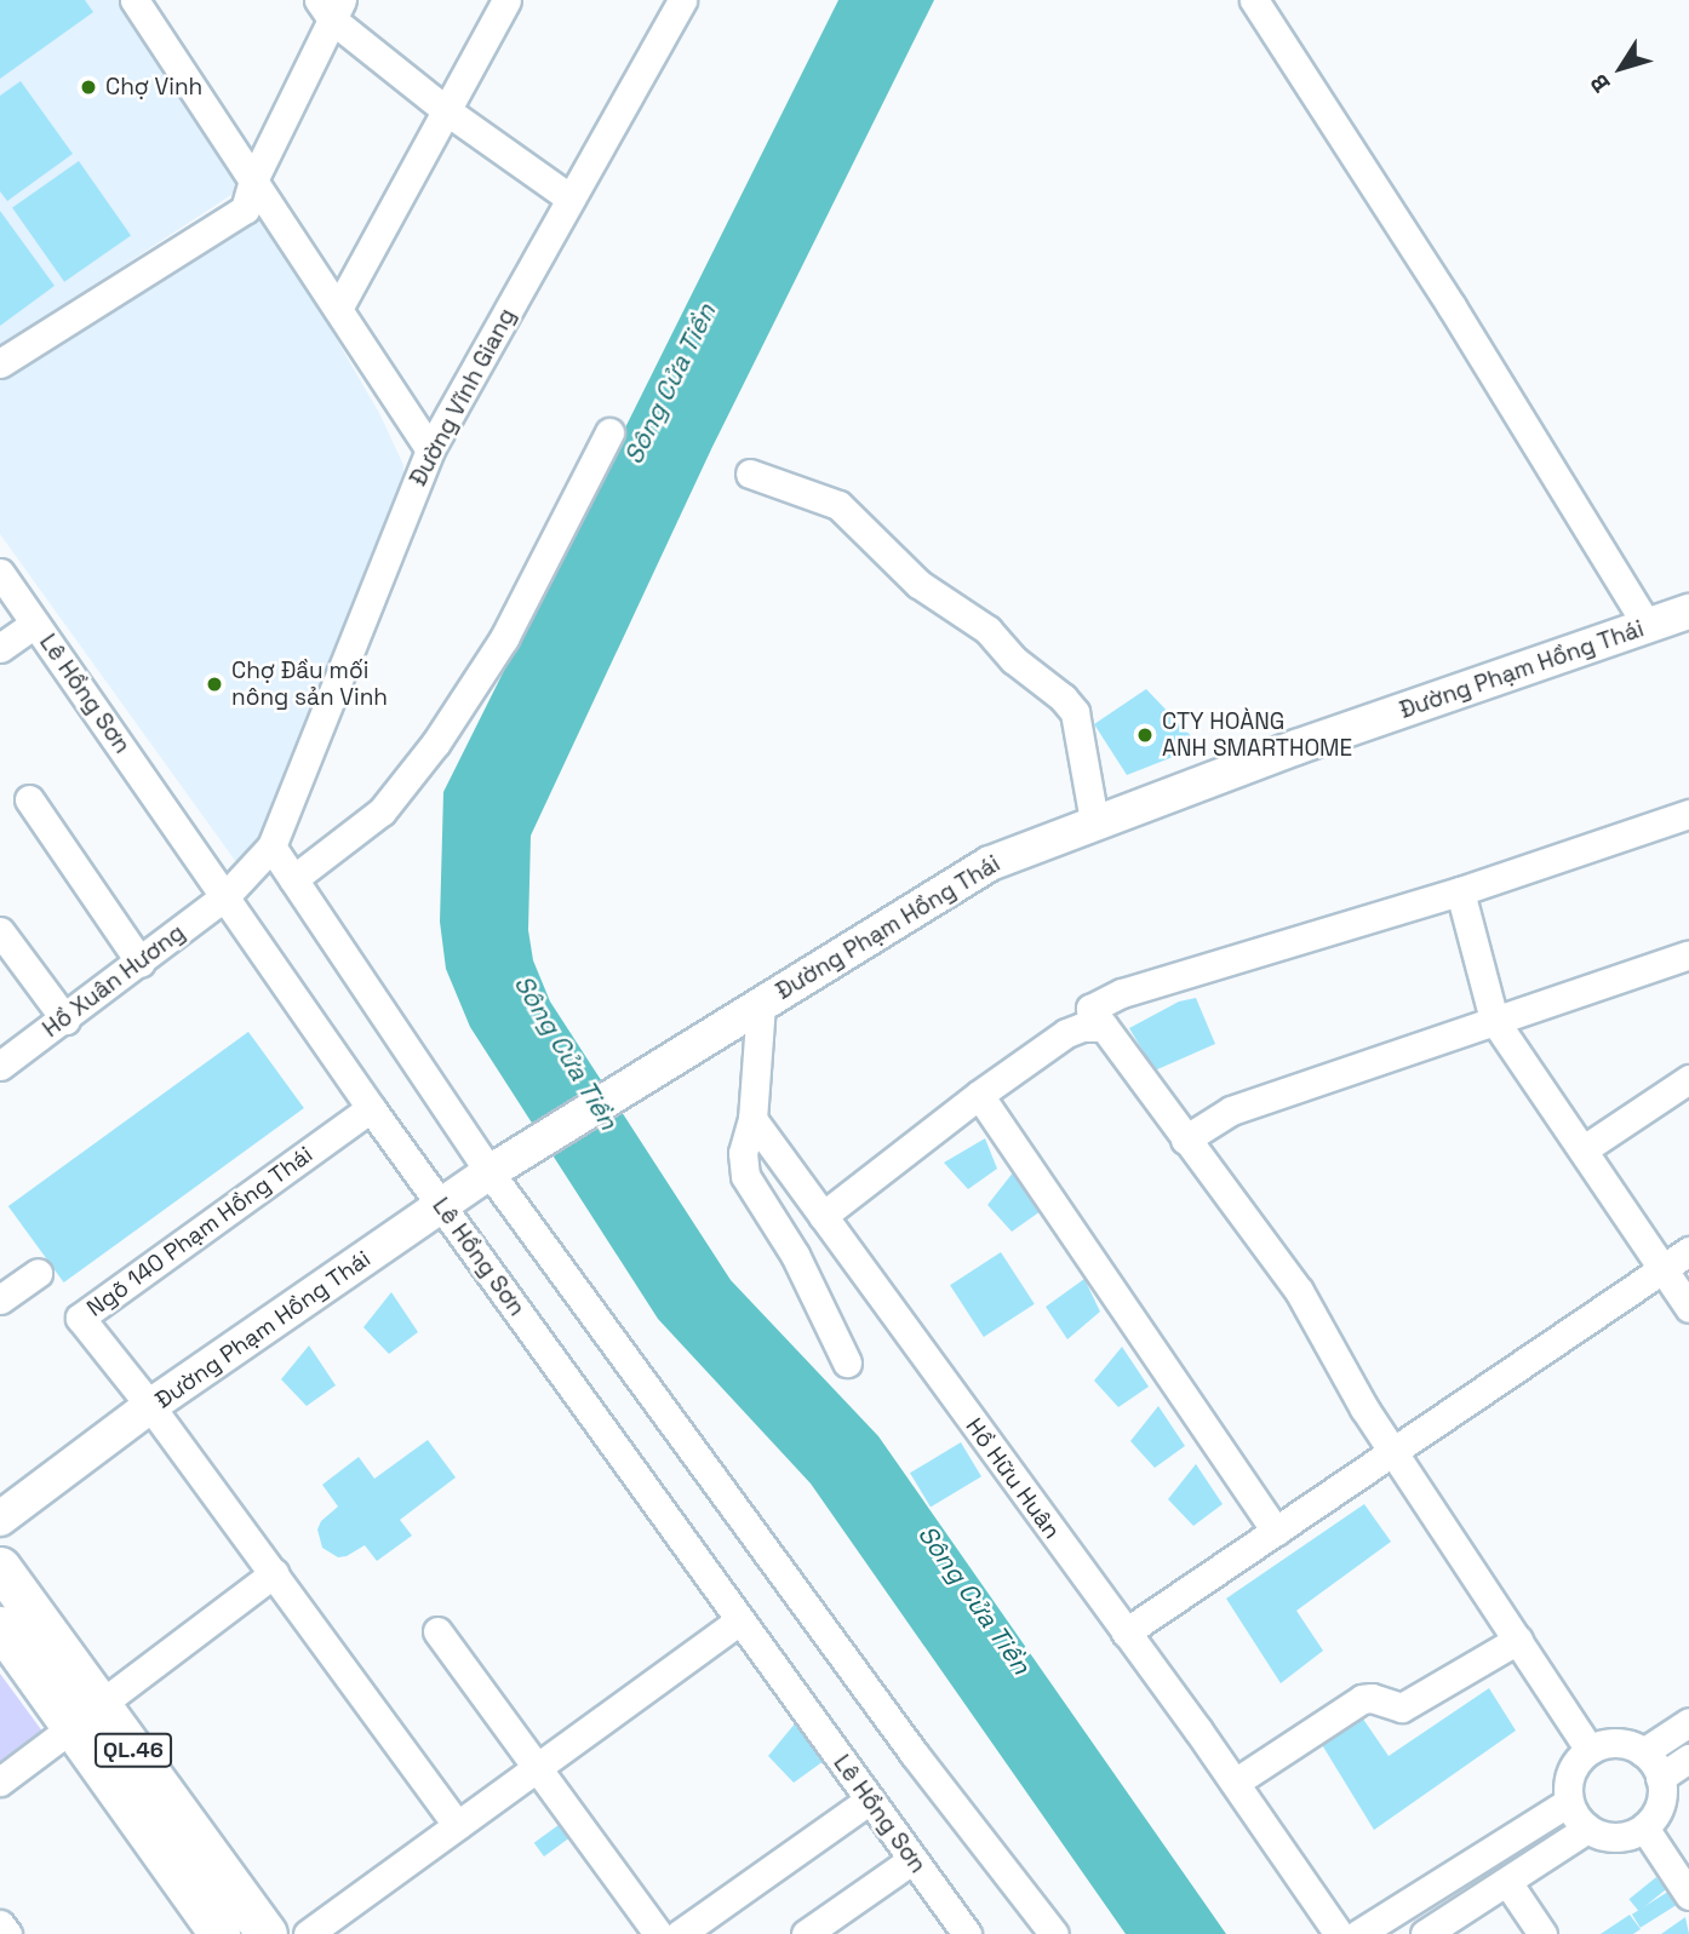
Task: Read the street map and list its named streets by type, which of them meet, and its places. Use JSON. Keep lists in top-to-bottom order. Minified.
{"streets":{"highway":["QL.46"],"main road":["Đường Phạm Hồng Thái"],"street":["Đường Vĩnh Giang","Lê Hồng Sơn","Hồ Xuân Hương","Ngõ 140 Phạm Hồng Thái","Hồ Hữu Huân"]},"crossings":[["Đường Vĩnh Giang","Lê Hồng Sơn"],["Đường Vĩnh Giang","Hồ Xuân Hương"],["Đường Phạm Hồng Thái","Lê Hồng Sơn"],["Đường Phạm Hồng Thái","Ngõ 140 Phạm Hồng Thái"],["Lê Hồng Sơn","Hồ Xuân Hương"],["Lê Hồng Sơn","Ngõ 140 Phạm Hồng Thái"]],"water":["Sông Cửa Tiền"],"places":["Chợ Vinh","Chợ Đầu mối nông sản Vinh","CTY HOÀNG ANH SMARTHOME"],"north":"bottom left"}
